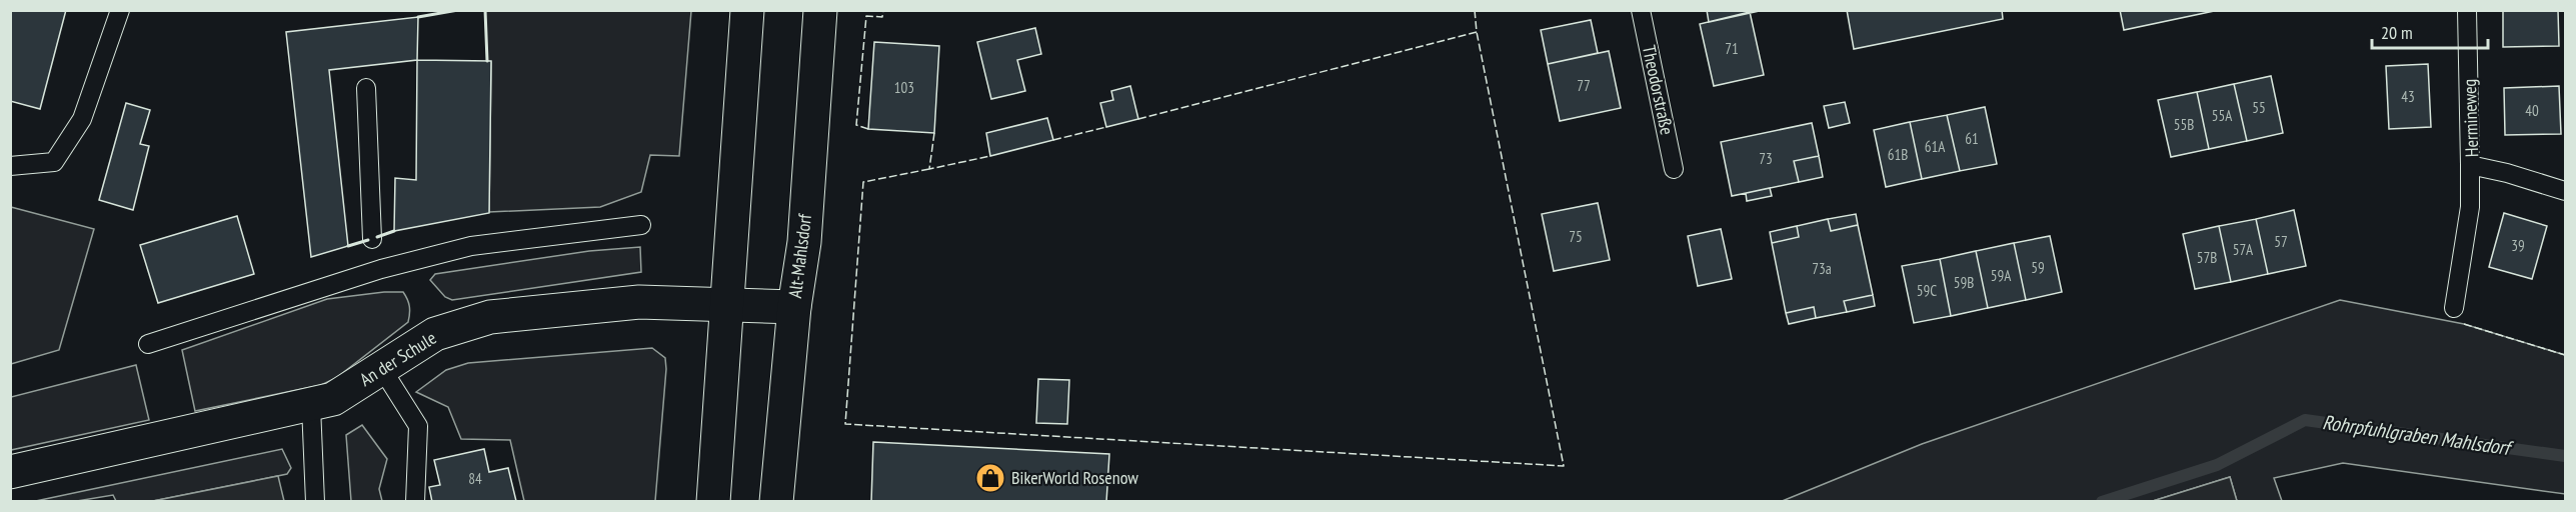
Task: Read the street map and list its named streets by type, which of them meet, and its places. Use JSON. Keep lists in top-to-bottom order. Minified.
{"streets":{"main road":["Alt-Mahlsdorf","An der Schule"],"lane":["Theodorstraße","Hermineweg"]},"crossings":[["Alt-Mahlsdorf","An der Schule"]],"water":["Rohrpfuhlgraben Mahlsdorf"],"places":{"shop":["BikerWorld Rosenow"]},"house_numbers":["71","77","103","43","55","40","55A","55B","61","61A","61B","73","75","57","39","57A","57B","59","73a","59A","59B","59C","84"],"scale_bar":"20 m"}
